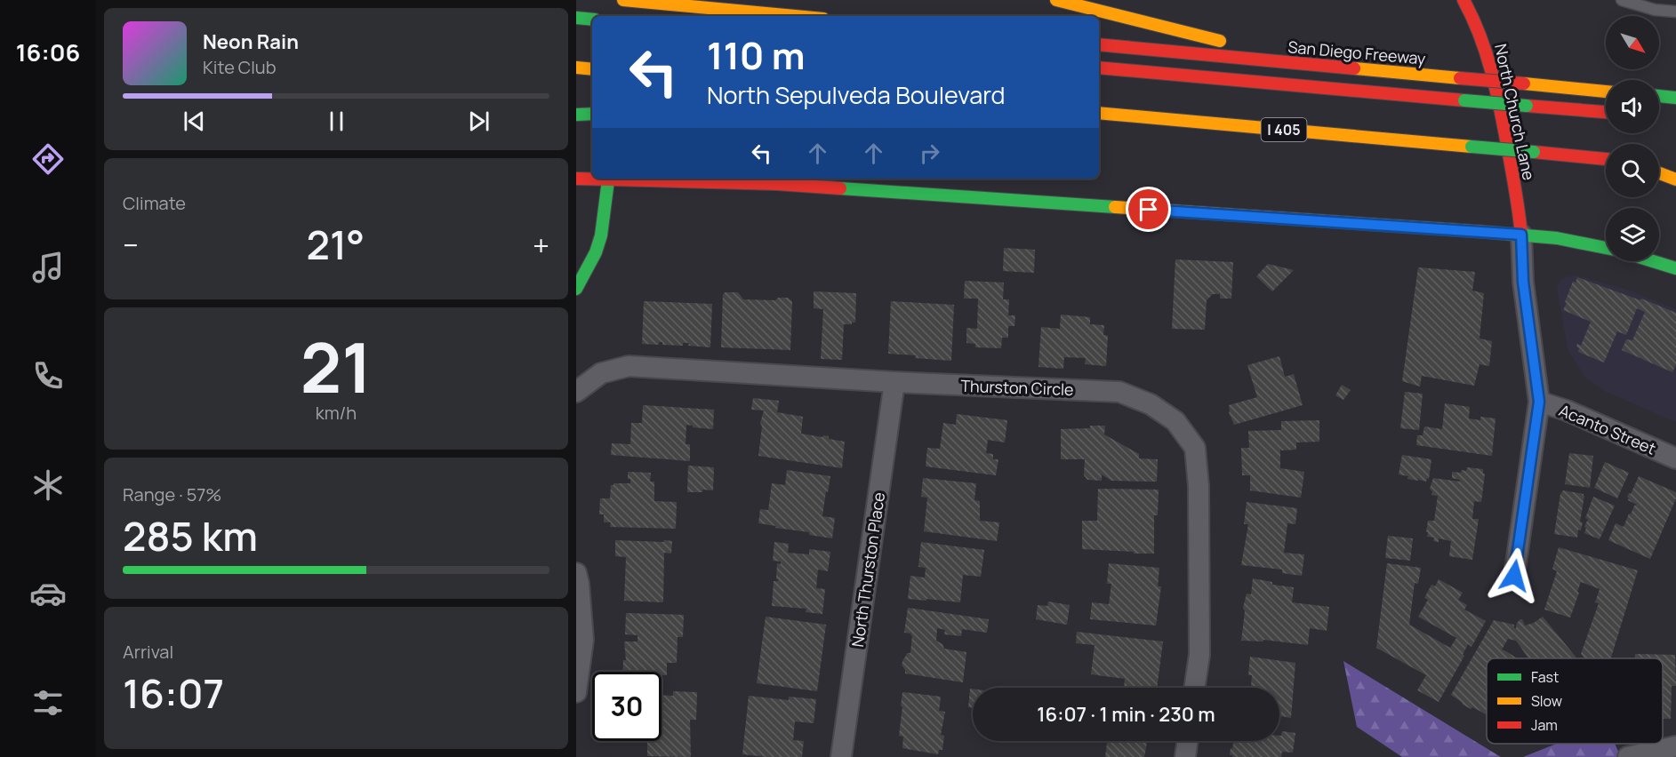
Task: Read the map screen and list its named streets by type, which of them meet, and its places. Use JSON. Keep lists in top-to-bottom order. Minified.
{"streets":{"main road":["San Diego Freeway","North Church Lane","I 405"],"street":["Thurston Circle","Acanto Street","North Thurston Place"]},"crossings":[["Thurston Circle","North Thurston Place"]],"legend":["Fast","Slow","Jam"],"north":"bottom right","page":{"tabs":"16:06","turn":["110 m","North Sepulveda Boulevard"],"song":["Neon Rain","Kite Club"],"tile":["Climate",["21","km/h"],["Range · 57%","285 km"],["Arrival","16:07"]],"heat":["−","21°","+"],"limit":"30","trip":"16:07 · 1 min · 230 m"}}
